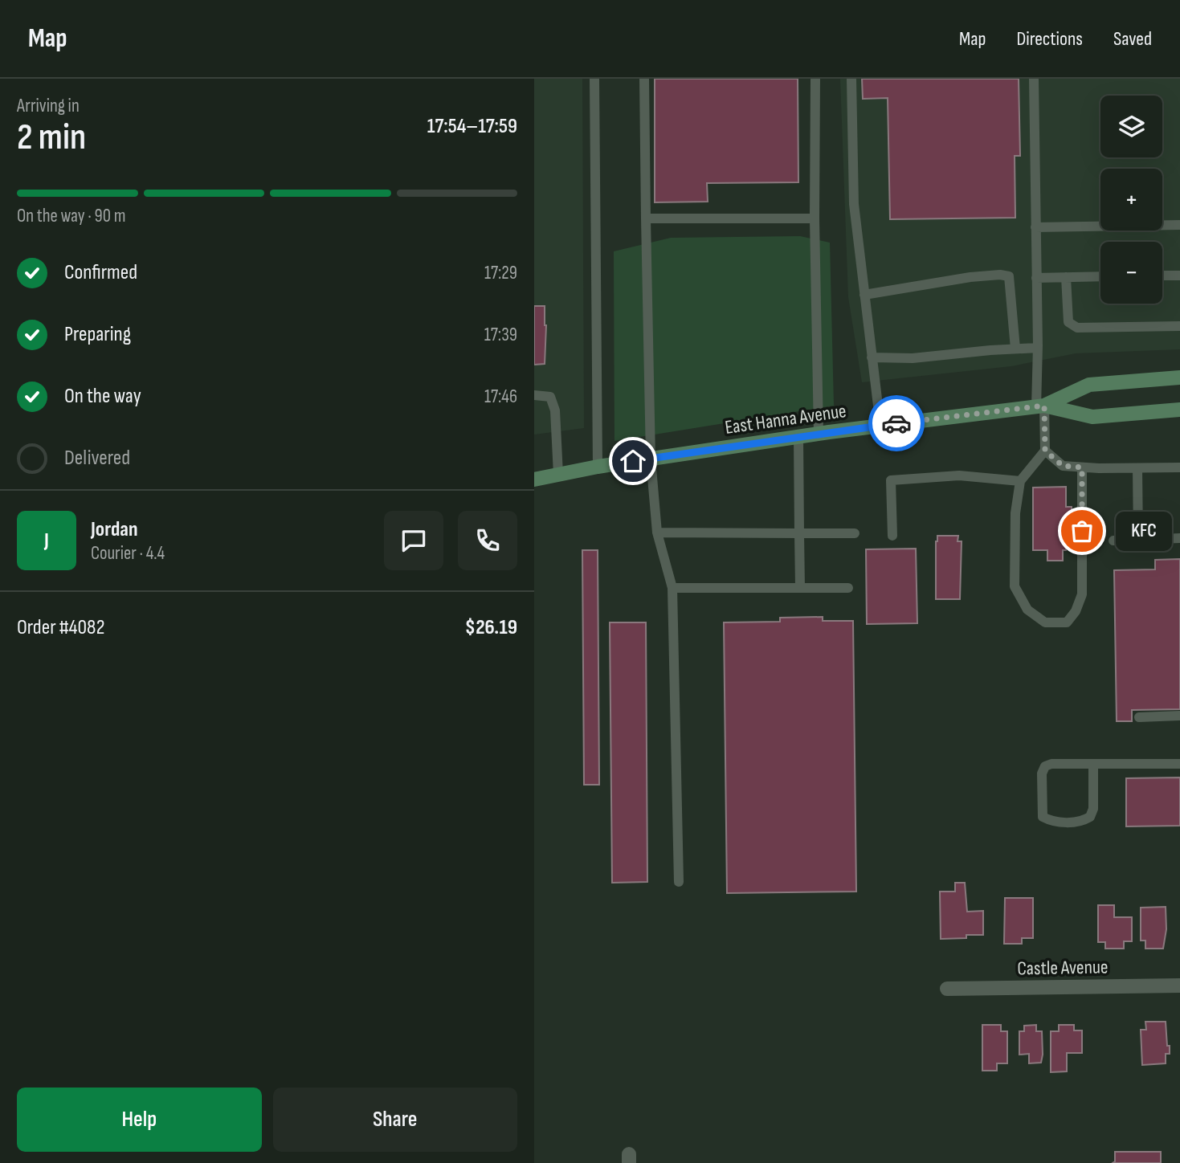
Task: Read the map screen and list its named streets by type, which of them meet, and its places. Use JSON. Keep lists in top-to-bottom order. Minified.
{"streets":{"main road":["East Hanna Avenue"],"street":["Castle Avenue"]},"places":["KFC"],"page":{"header":"Map","nav":["Map","Directions","Saved"],"heading":["2 min","Arriving in","17:54–17:59"],"panel":["Jordan","Courier · 4.4","Order #4082","$26.19"],"map_buttons":["+","−"],"bar":"On the way · 90 m","list":[["Confirmed","17:29"],["Preparing","17:39"],["On the way","17:46"],"Delivered"],"round":"J","bubble":"KFC","buttons":["Help","Share"]}}
